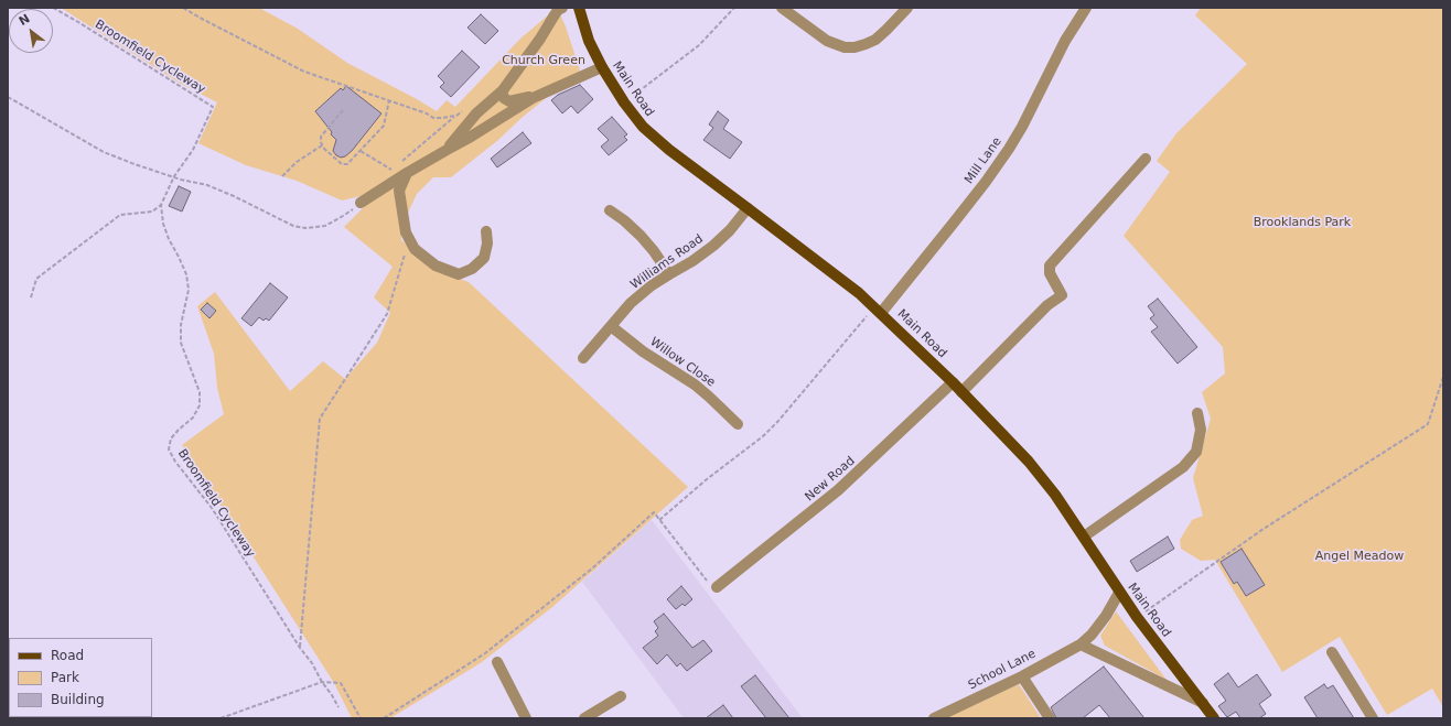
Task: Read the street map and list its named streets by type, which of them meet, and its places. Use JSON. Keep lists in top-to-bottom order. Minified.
{"streets":{"main road":["Main Road"],"street":["Mill Lane","Williams Road","Willow Close","New Road","School Lane"],"path":["Broomfield Cycleway"]},"crossings":[["Main Road","Mill Lane"],["Main Road","Williams Road"],["Main Road","New Road"],["Main Road","School Lane"],["Williams Road","Willow Close"]],"parks":["Church Green","Brooklands Park","Angel Meadow"],"legend":["Road","Park","Building"],"north":"top left"}
